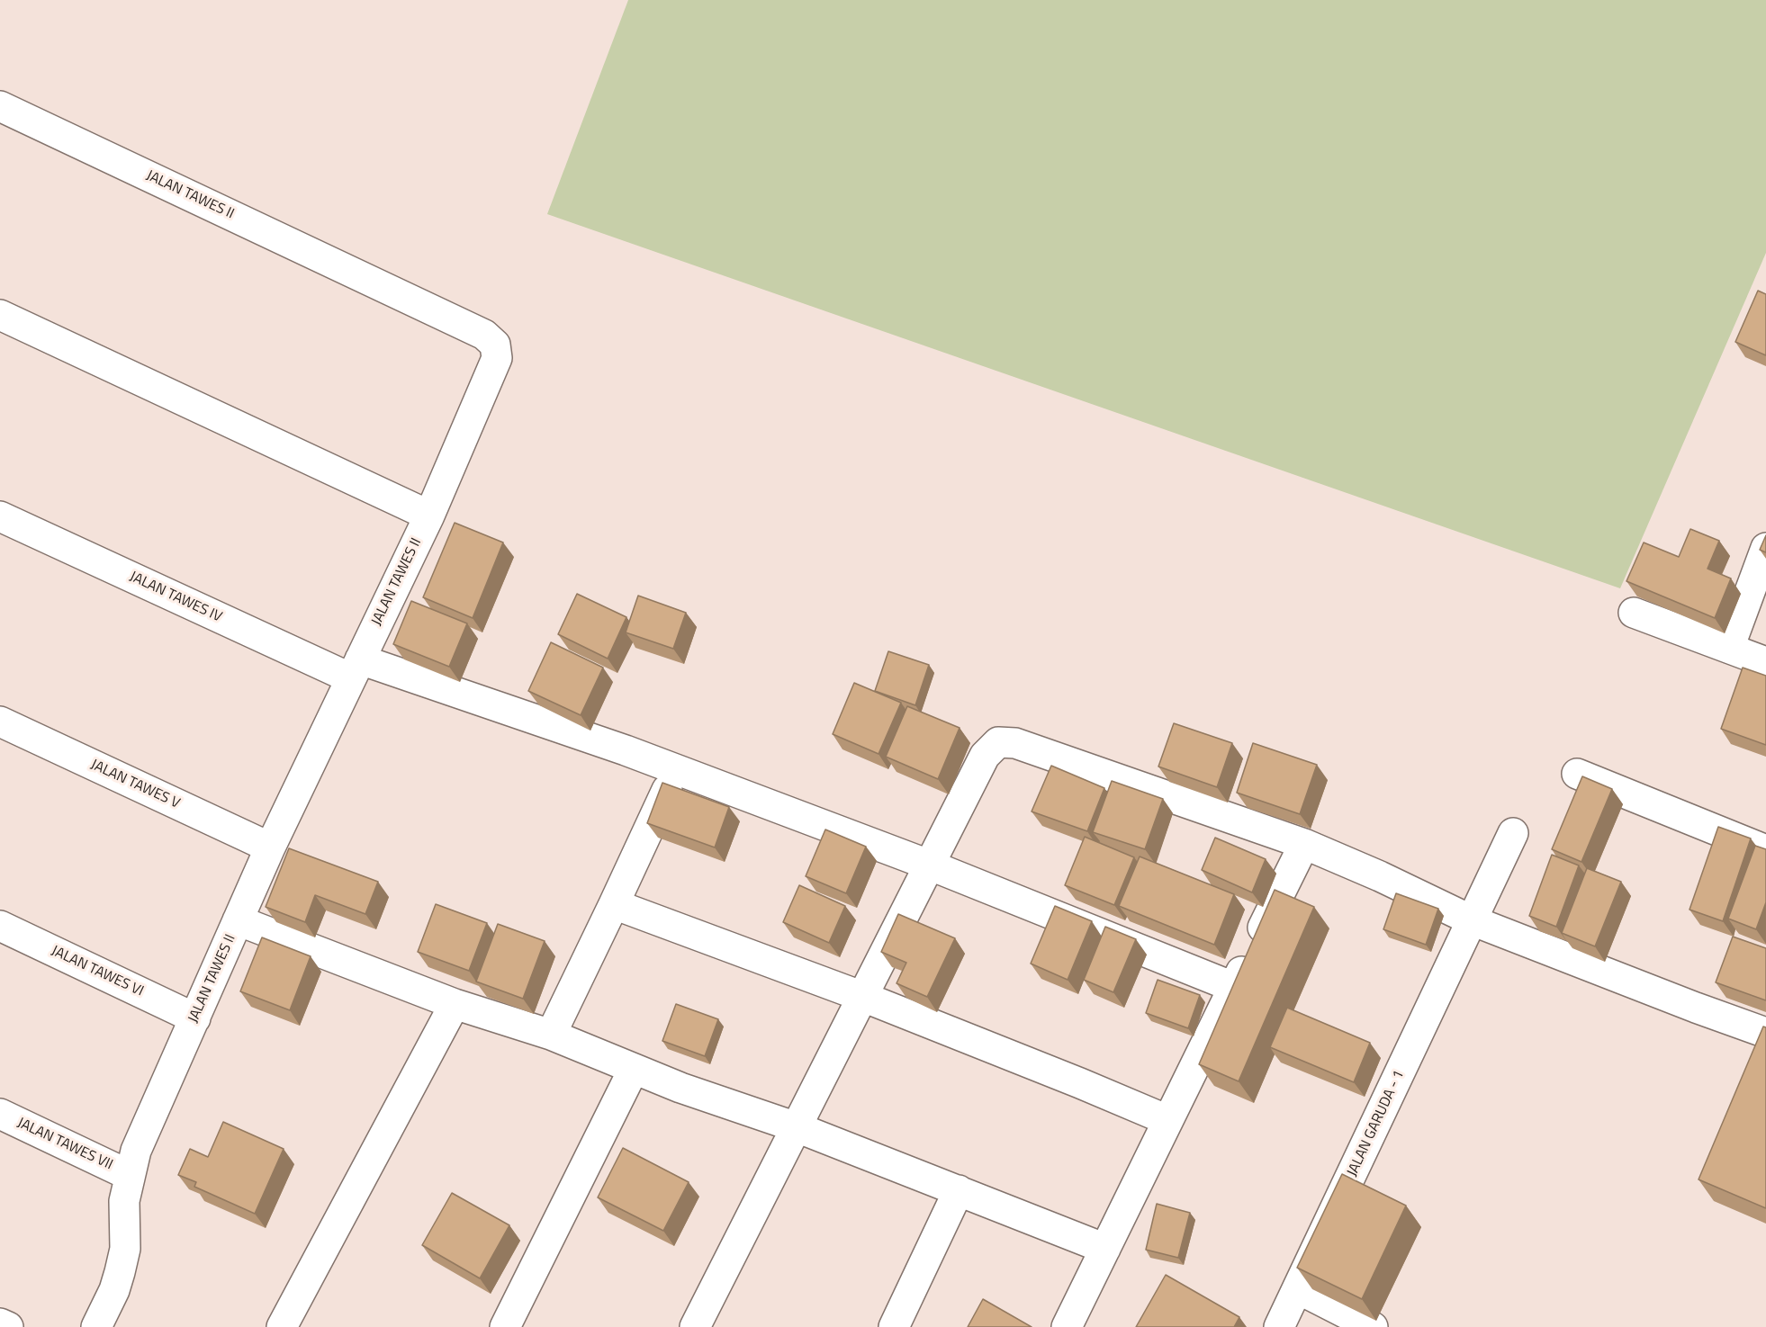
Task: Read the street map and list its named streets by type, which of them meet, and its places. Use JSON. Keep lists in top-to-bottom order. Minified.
{"streets":{"street":["JALAN TAWES II","JALAN TAWES IV","JALAN TAWES V","JALAN TAWES VI","JALAN GARUDA - 1","JALAN TAWES VII"]},"crossings":[["JALAN TAWES II","JALAN TAWES IV"],["JALAN TAWES II","JALAN TAWES V"],["JALAN TAWES II","JALAN TAWES VI"],["JALAN TAWES II","JALAN TAWES VII"]]}
